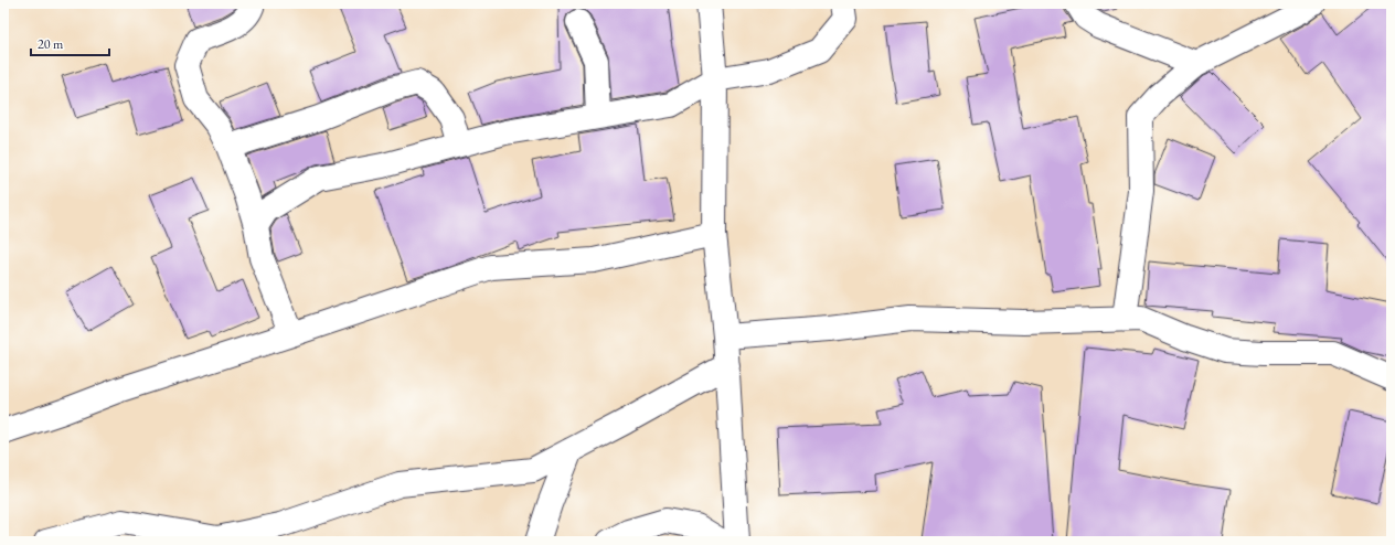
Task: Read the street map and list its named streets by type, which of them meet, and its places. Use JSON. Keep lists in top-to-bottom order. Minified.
{"scale_bar":"20 m"}
